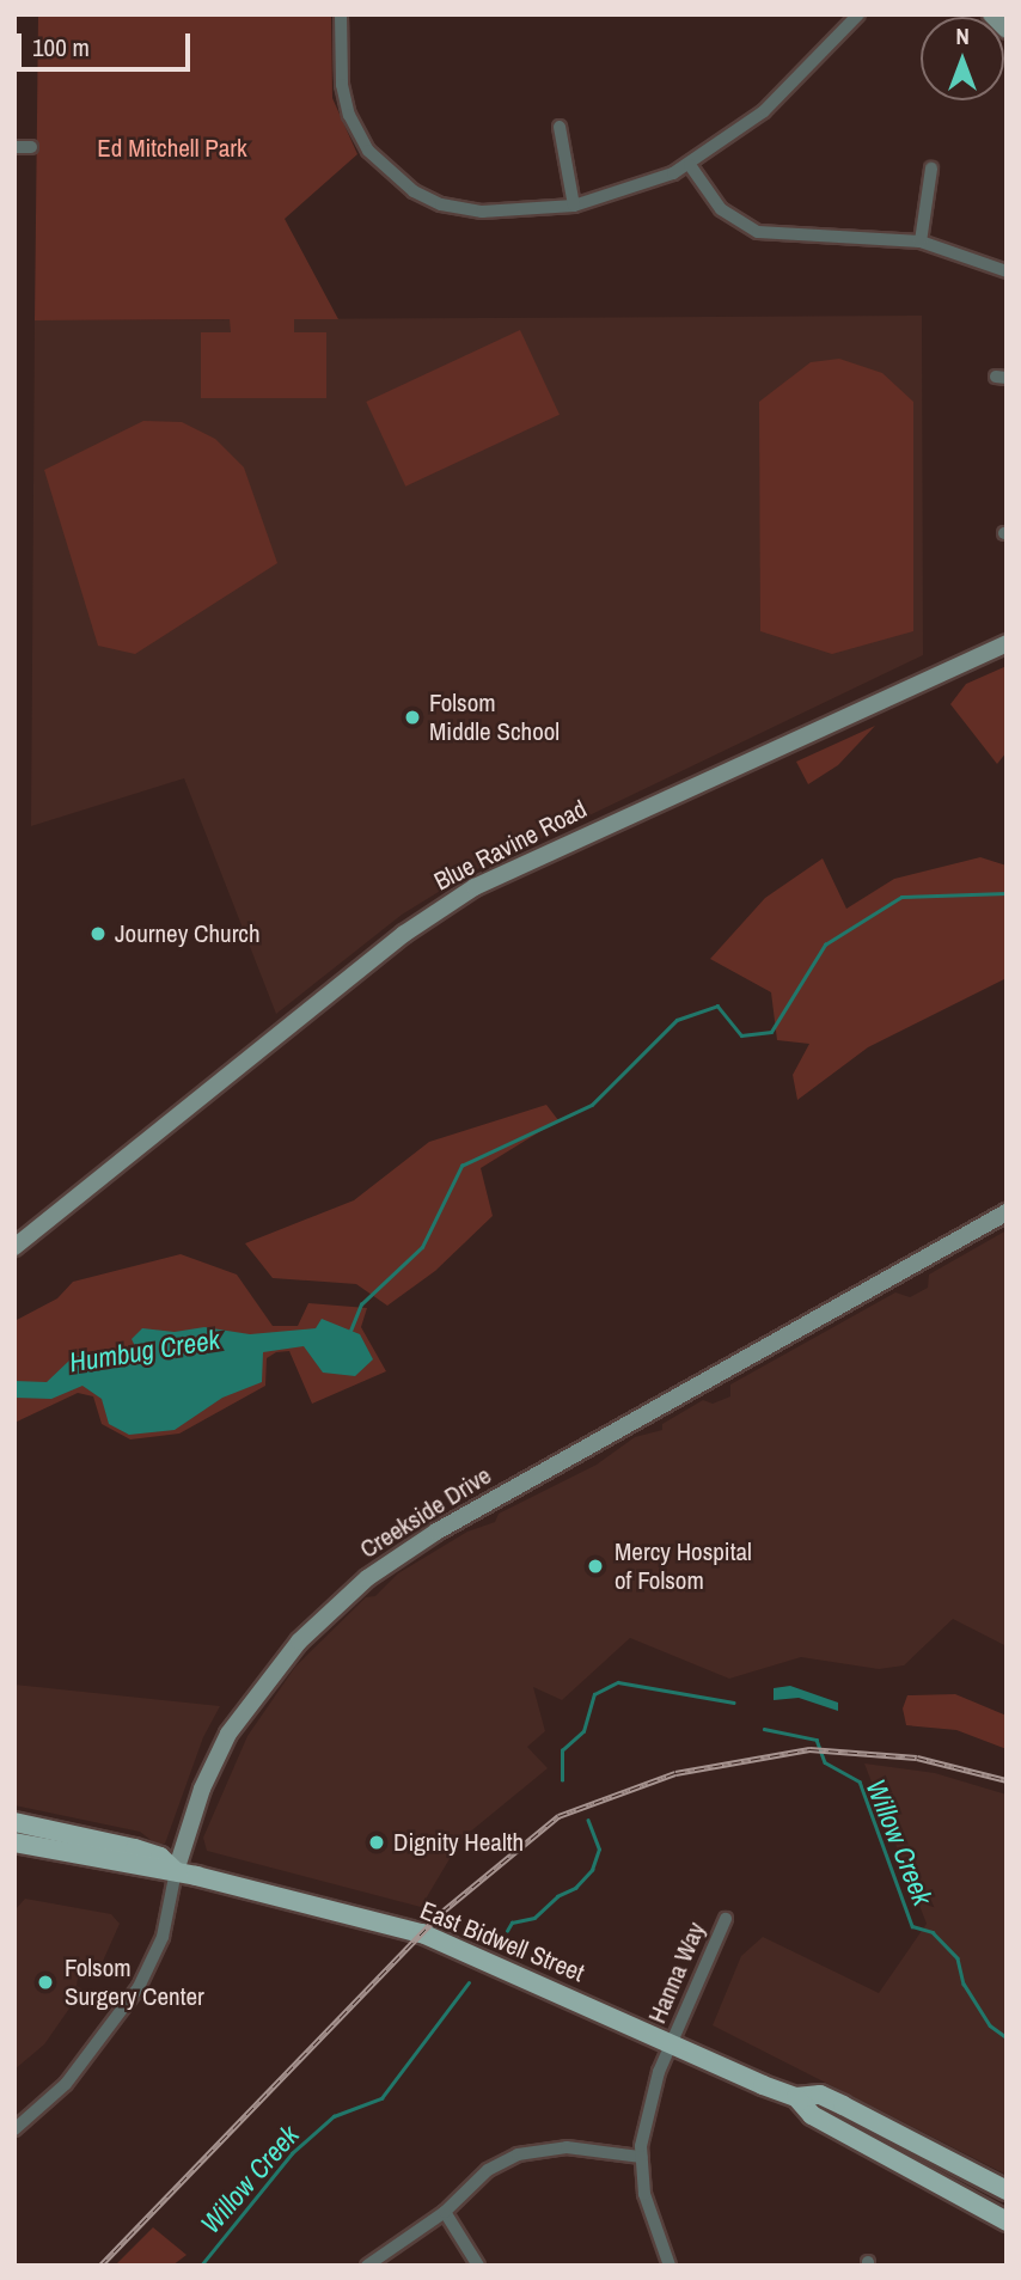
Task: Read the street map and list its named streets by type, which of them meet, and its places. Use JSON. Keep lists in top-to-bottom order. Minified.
{"streets":{"main road":["Blue Ravine Road","Creekside Drive","East Bidwell Street"],"street":["Hanna Way"]},"crossings":[["Creekside Drive","East Bidwell Street"],["East Bidwell Street","Hanna Way"]],"water":["Humbug Creek","Willow Creek"],"parks":["Ed Mitchell Park"],"places":["Folsom Middle School","Journey Church","Mercy Hospital of Folsom","Dignity Health","Folsom Surgery Center"],"scale_bar":"100 m","north":"top"}
